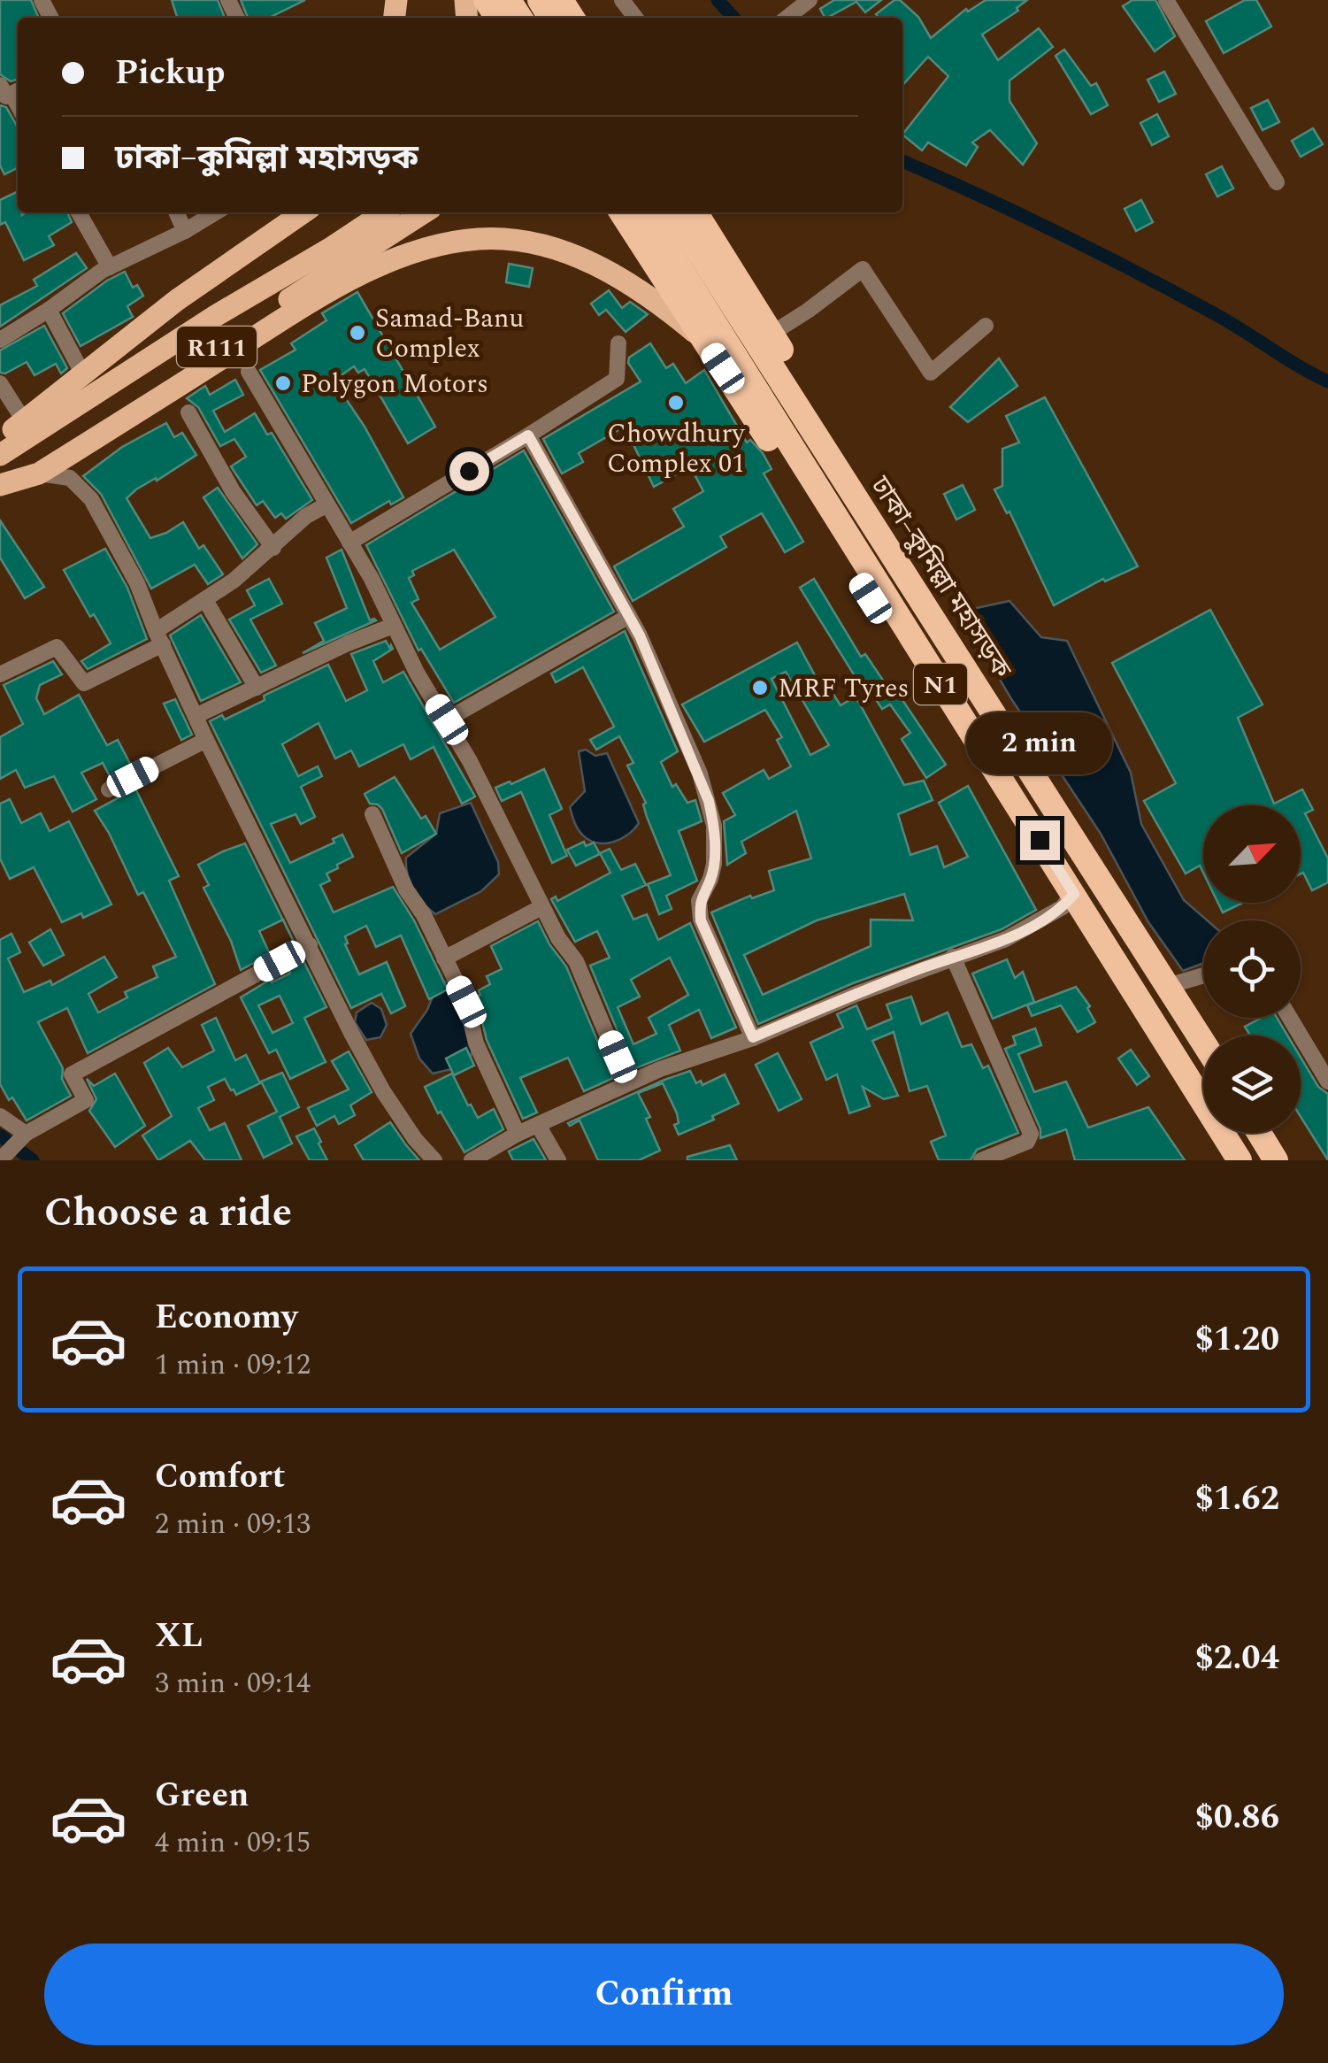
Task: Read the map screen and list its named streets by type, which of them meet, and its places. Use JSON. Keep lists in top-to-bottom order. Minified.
{"streets":{"highway":["ঢাকা–কুমিল্লা মহাসড়ক","N1"],"main road":["R111"]},"places":["Samad-Banu Complex","Polygon Motors","Chowdhury Complex 01","MRF Tyres"],"north":"top right","page":{"banner":["Pickup","ঢাকা–কুমিল্লা মহাসড়ক"],"bubble":"2 min","heading":"Choose a ride","list":[{"name":"Economy","note":"1 min · 09:12","value":"$1.20"},{"name":"Comfort","note":"2 min · 09:13","value":"$1.62"},{"name":"XL","note":"3 min · 09:14","value":"$2.04"},{"name":"Green","note":"4 min · 09:15","value":"$0.86"}],"buttons":"Confirm"}}
